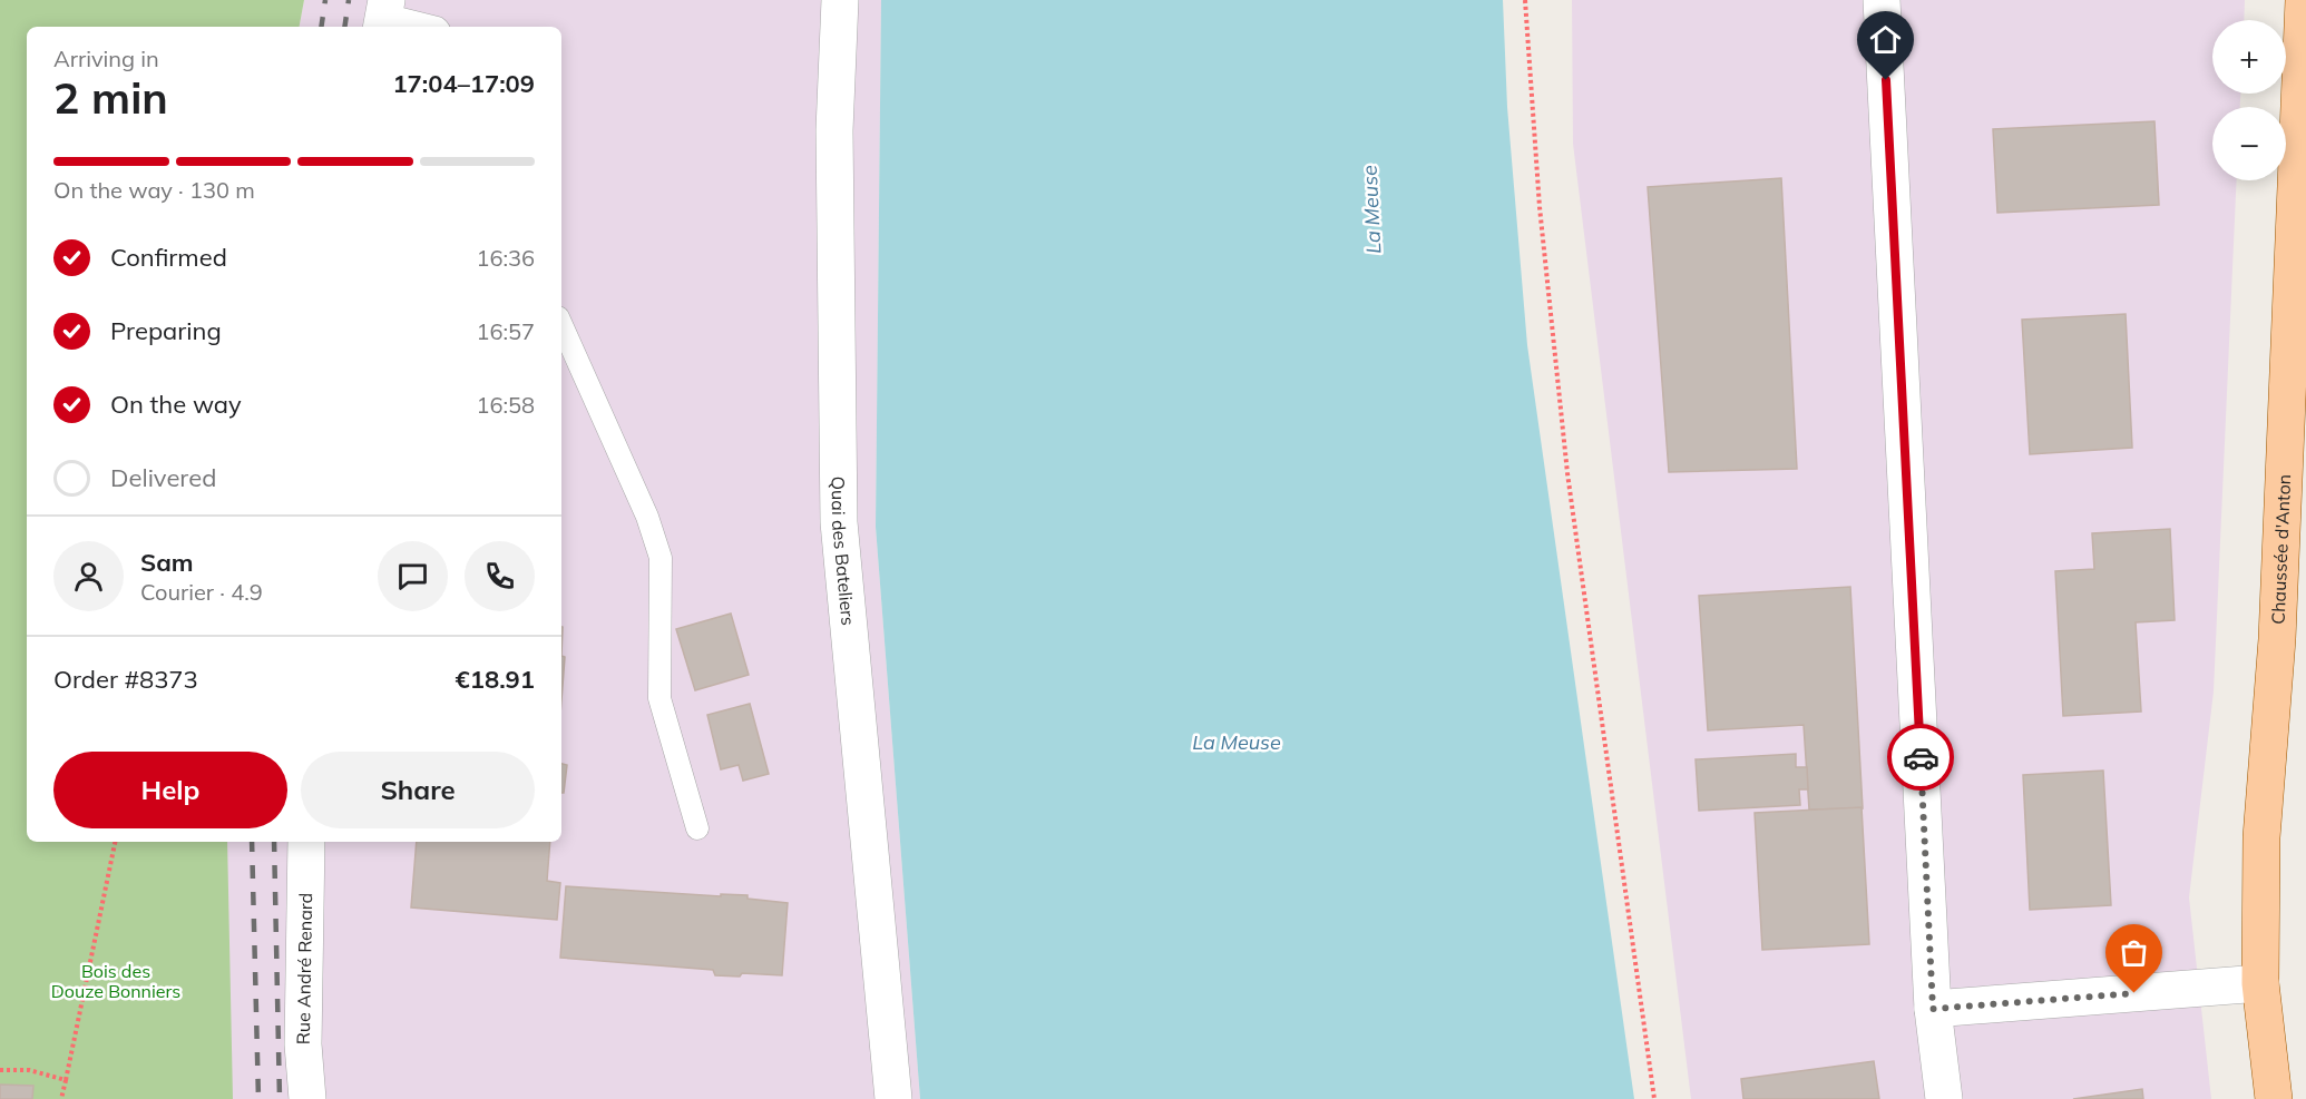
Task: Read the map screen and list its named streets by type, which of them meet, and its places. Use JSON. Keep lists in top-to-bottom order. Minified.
{"streets":{"main road":["Chaussée d'Anton"],"street":["Quai des Bateliers","Rue André Renard"]},"water":["La Meuse"],"parks":["Bois des Douze Bonniers"],"page":{"map_buttons":["+","−"],"heading":["2 min","Arriving in","17:04–17:09"],"panel":["Sam","Courier · 4.9","Order #8373","€18.91"],"bar":"On the way · 130 m","list":[["Confirmed","16:36"],["Preparing","16:57"],["On the way","16:58"],"Delivered"],"buttons":["Help","Share"]}}
